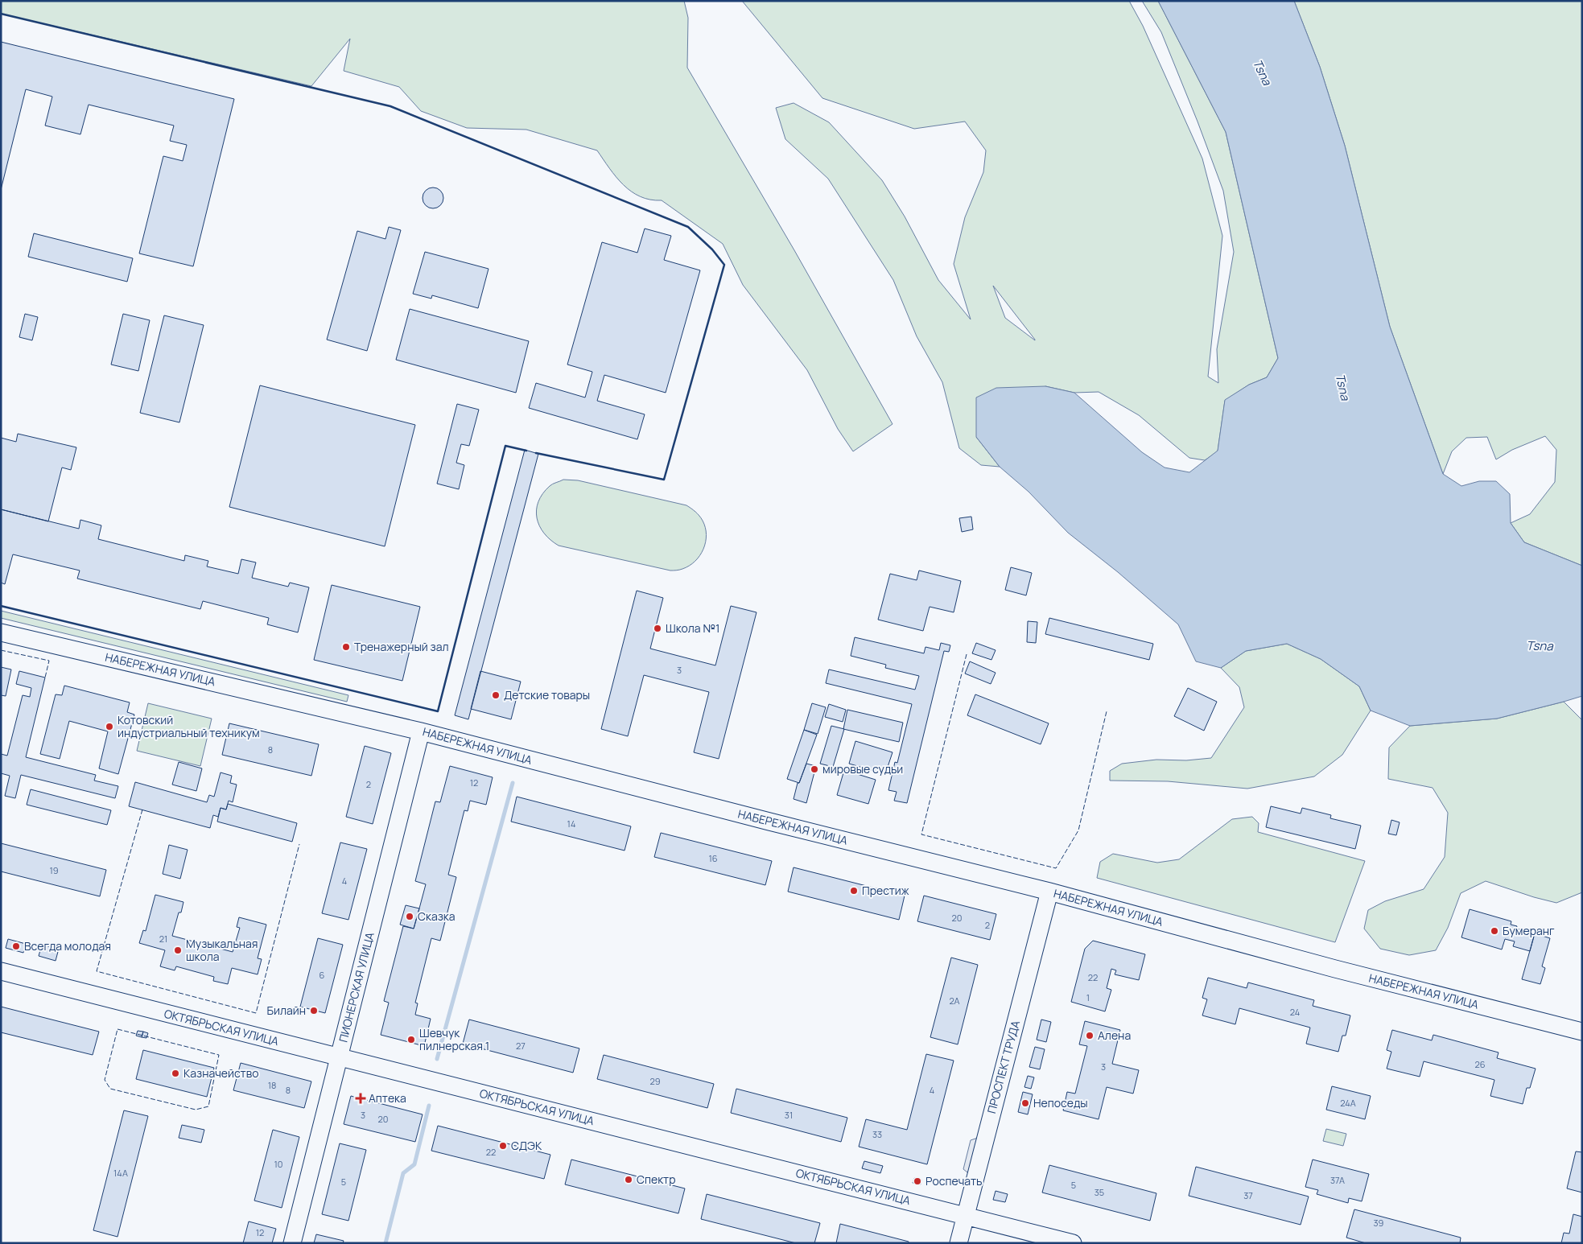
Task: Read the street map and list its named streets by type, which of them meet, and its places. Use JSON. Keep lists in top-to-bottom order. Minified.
{"streets":{"street":["НАБЕРЕЖНАЯ УЛИЦА","ПИОНЕРСКАЯ УЛИЦА","ОКТЯБРЬСКАЯ УЛИЦА","ПРОСПЕКТ ТРУДА"]},"crossings":[["НАБЕРЕЖНАЯ УЛИЦА","ПИОНЕРСКАЯ УЛИЦА"],["НАБЕРЕЖНАЯ УЛИЦА","ПРОСПЕКТ ТРУДА"],["ПИОНЕРСКАЯ УЛИЦА","ОКТЯБРЬСКАЯ УЛИЦА"],["ОКТЯБРЬСКАЯ УЛИЦА","ПРОСПЕКТ ТРУДА"]],"water":["Tsna"],"places":{"other":["Школа №1","Тренажерный зал","Детские товары","Котовский индустриальный техникум","мировые судьи","Престиж","Сказка","Бумеранг","Всегда молодая","Музыкальная школа","Билайн","Алена","Шевчук пилнерская 1","Казначейство","Непоседы","СДЭК","Спектр","Роспечать"],"health":["Аптека"]},"house_numbers":["3","8","12","2","14","16","19","4","20","2","21","6","22","1","2А","24","27","26","3","29","18","8","4","24А","3","31","20","33","22","10","14А","37А","5","5","35","37","39","12"]}
